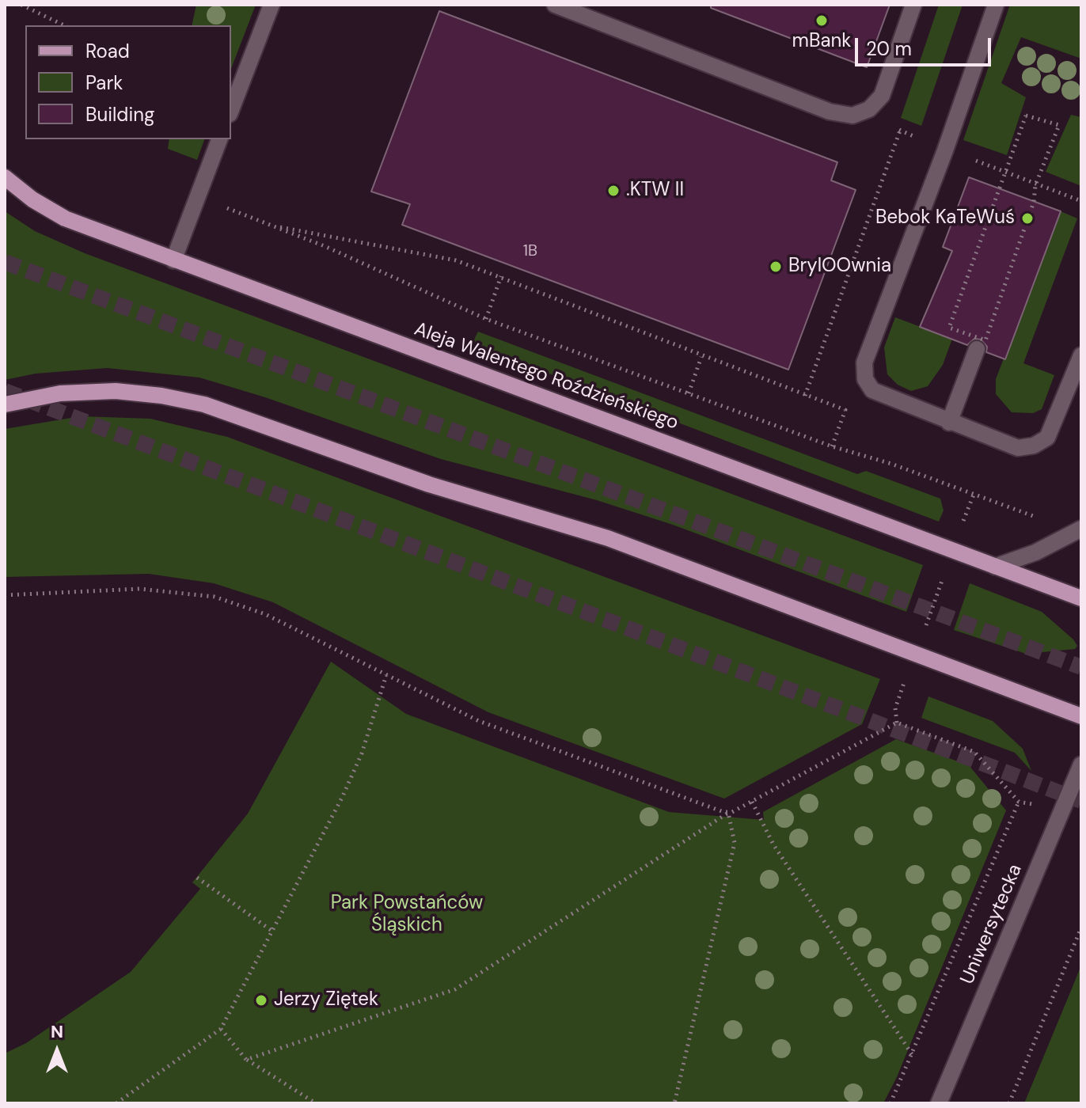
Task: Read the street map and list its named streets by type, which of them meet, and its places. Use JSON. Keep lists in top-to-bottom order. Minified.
{"streets":{"main road":["Aleja Walentego Roździeńskiego"],"street":["Uniwersytecka"]},"parks":["Park Powstańców Śląskich"],"places":["mBank",".KTW II","Bebok KaTeWuś","BrylOOwnia","Jerzy Ziętek"],"house_numbers":["1B"],"legend":["Road","Park","Building"],"scale_bar":"20 m","north":"top"}
